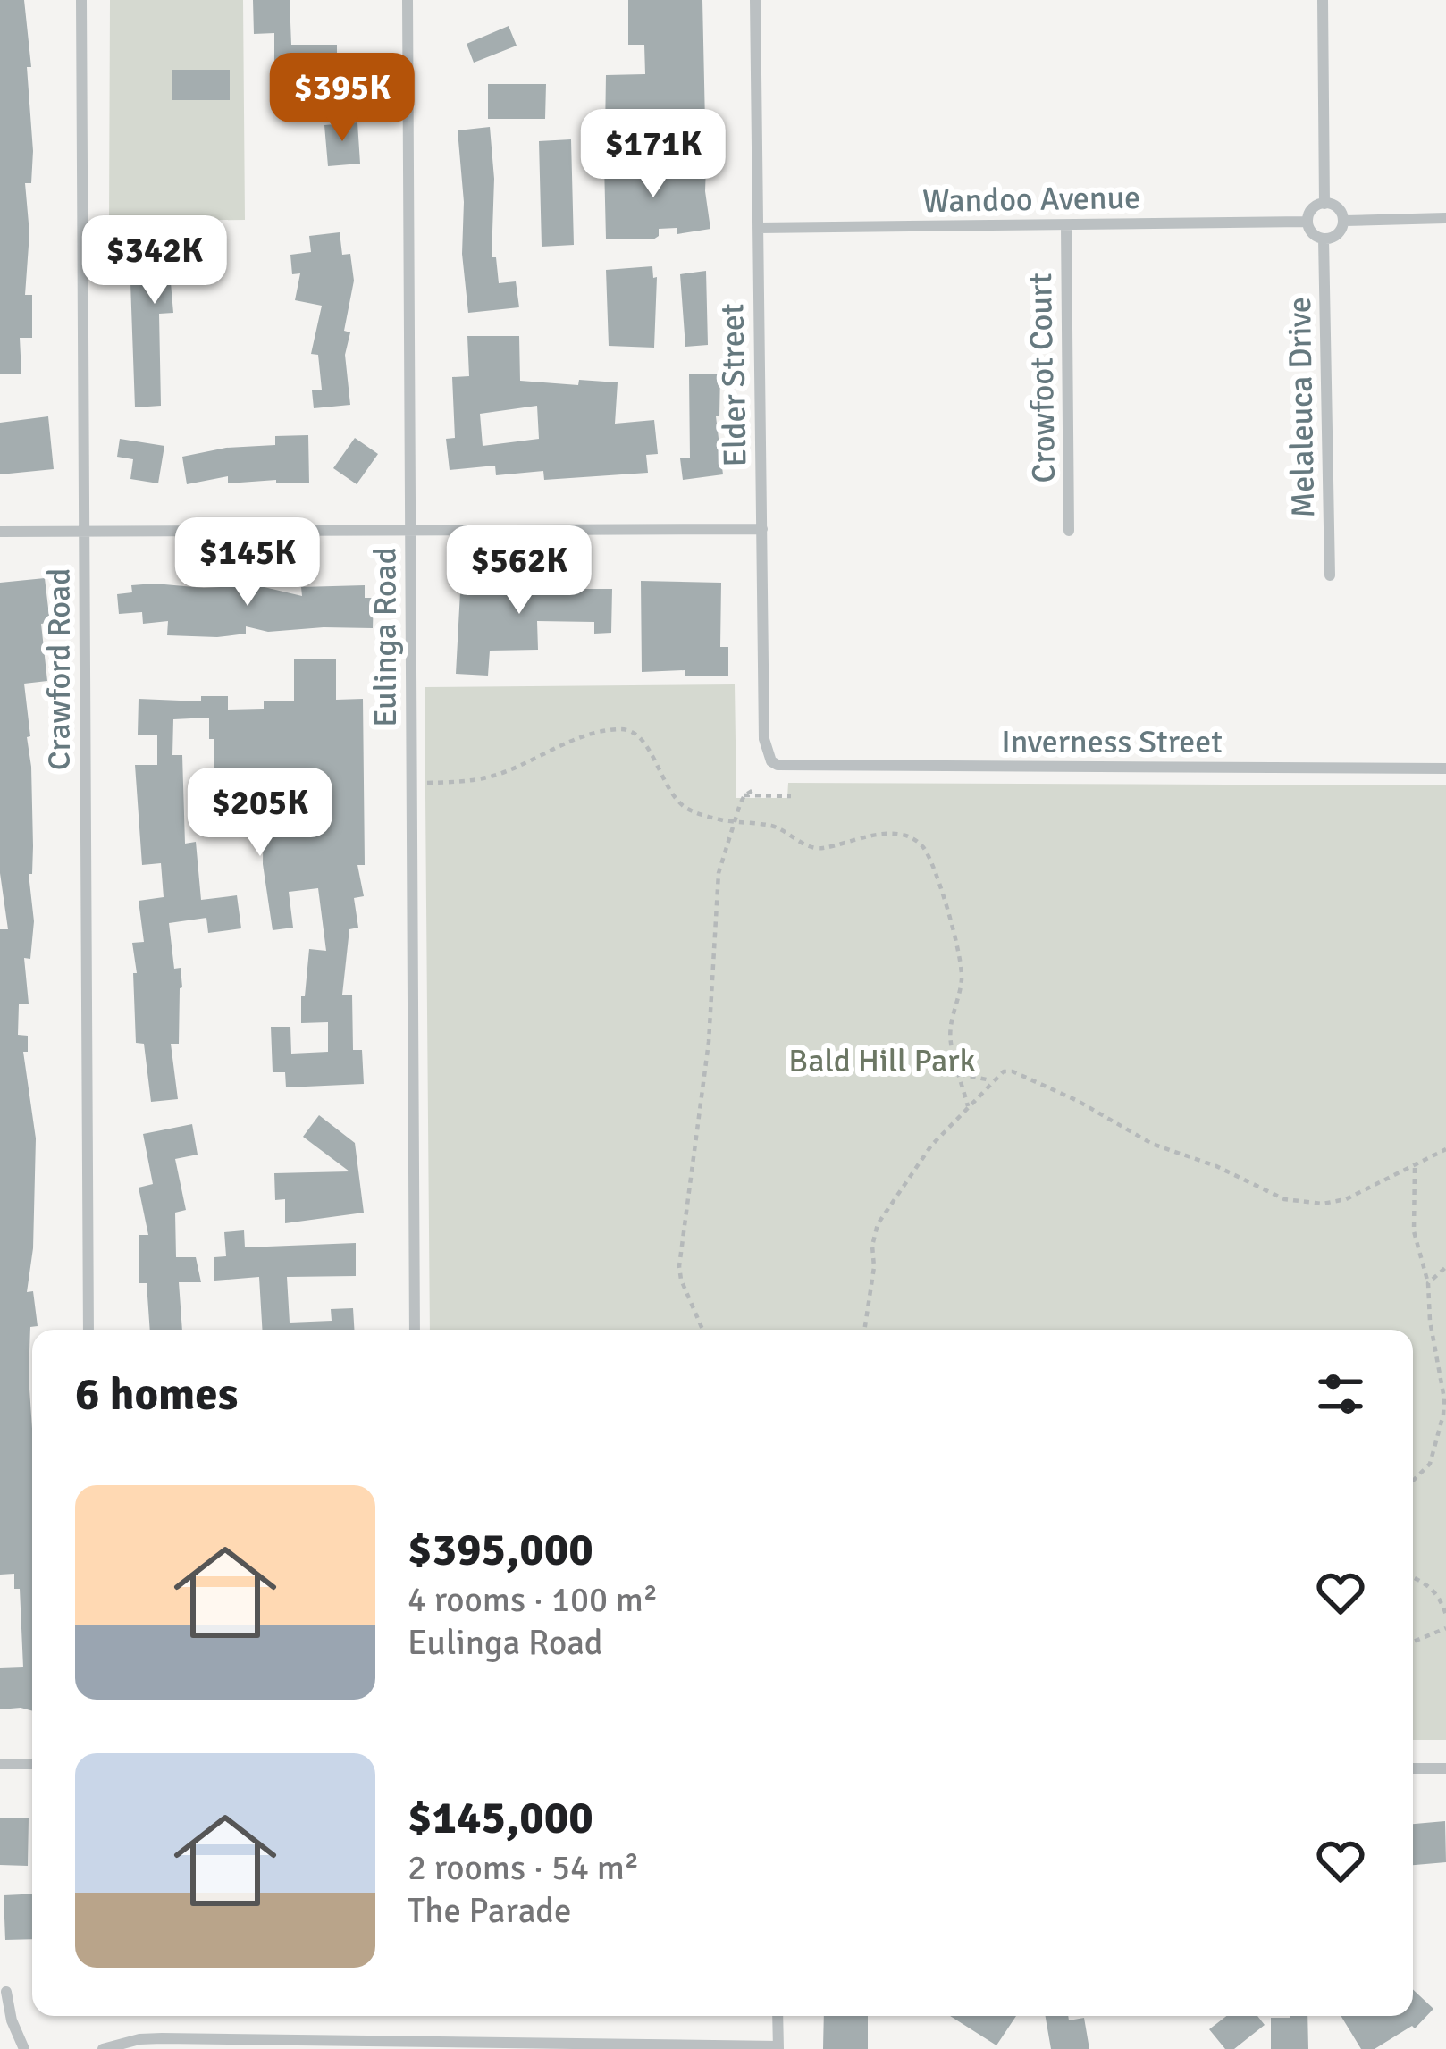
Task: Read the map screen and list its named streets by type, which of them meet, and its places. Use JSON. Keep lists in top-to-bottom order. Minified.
{"streets":{"street":["Wandoo Avenue","Crowfoot Court","Elder Street","Melaleuca Drive","Eulinga Road","Crawford Road","Inverness Street"]},"crossings":[["Wandoo Avenue","Crowfoot Court"],["Wandoo Avenue","Elder Street"],["Wandoo Avenue","Melaleuca Drive"],["Elder Street","Inverness Street"]],"parks":["Bald Hill Park"],"page":{"price":["$395K","$171K","$342K","$145K","$562K","$205K"],"heading":"6 homes","list":[{"name":"$395,000","note":"4 rooms · 100 m² · Eulinga Road"},{"name":"$145,000","note":"2 rooms · 54 m² · The Parade"}]}}
